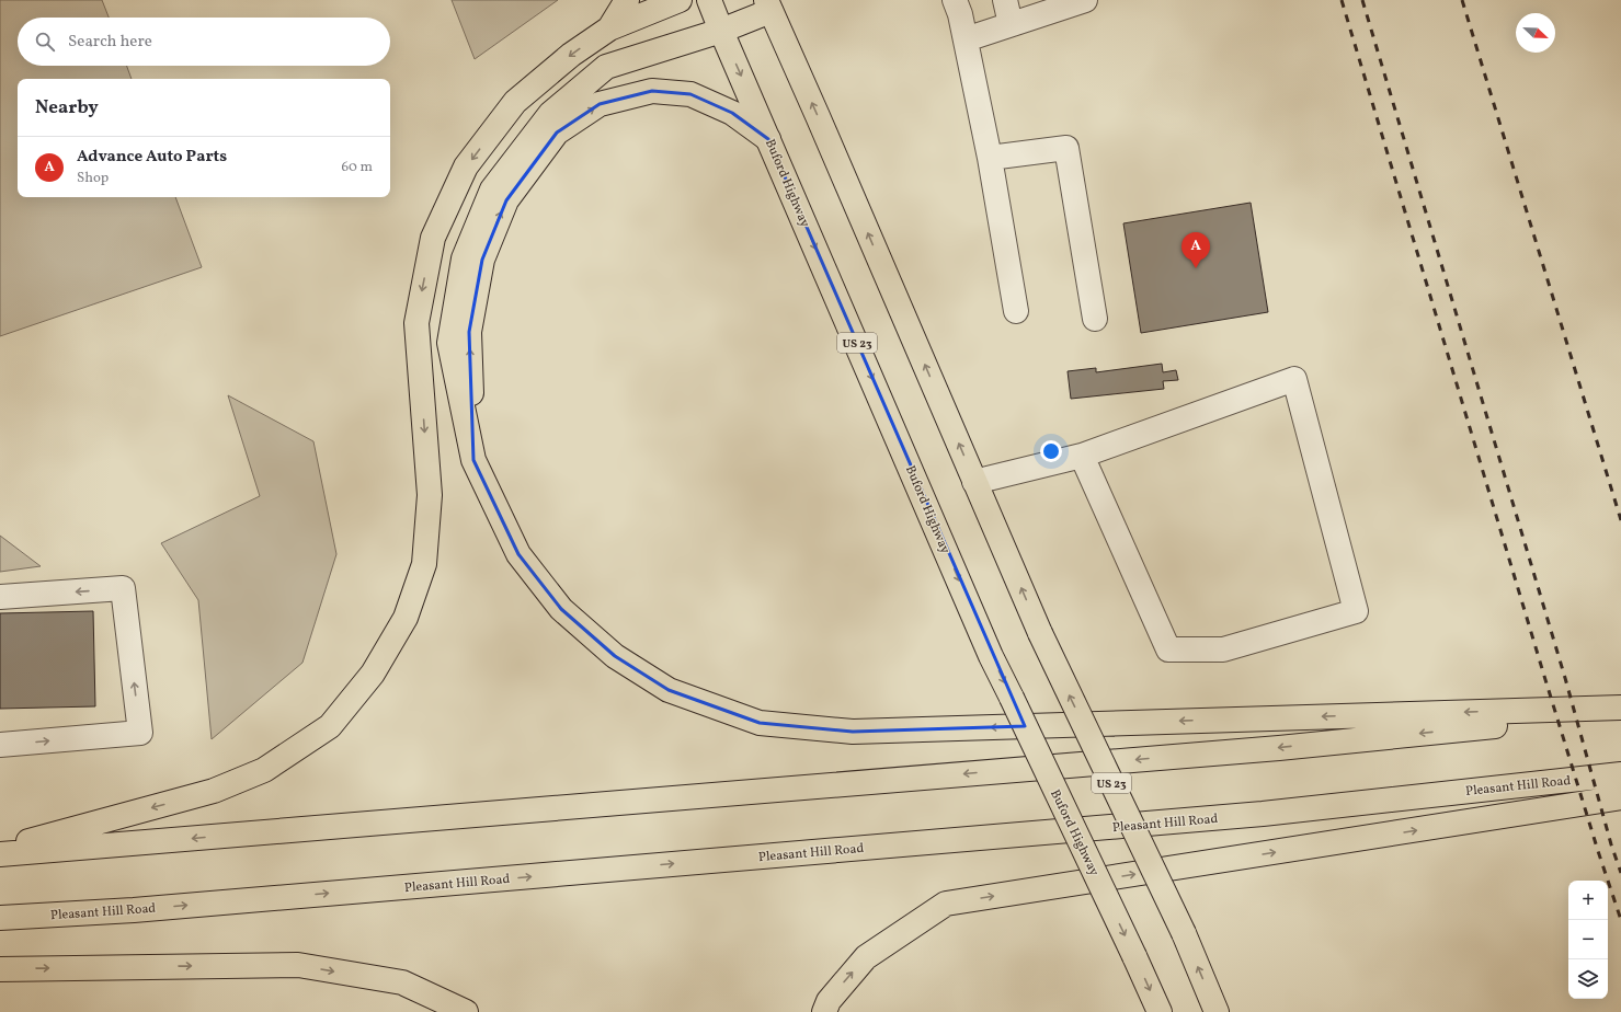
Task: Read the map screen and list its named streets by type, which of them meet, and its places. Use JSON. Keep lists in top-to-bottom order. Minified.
{"streets":{"main road":["Buford Highway","US 23","Pleasant Hill Road"]},"north":"bottom right","page":{"search":"Search here","heading":"Nearby","list":[{"mark":"A","name":"Advance Auto Parts","note":"Shop","value":"60 m"}],"pins":"A","map_buttons":["+","−"]}}
